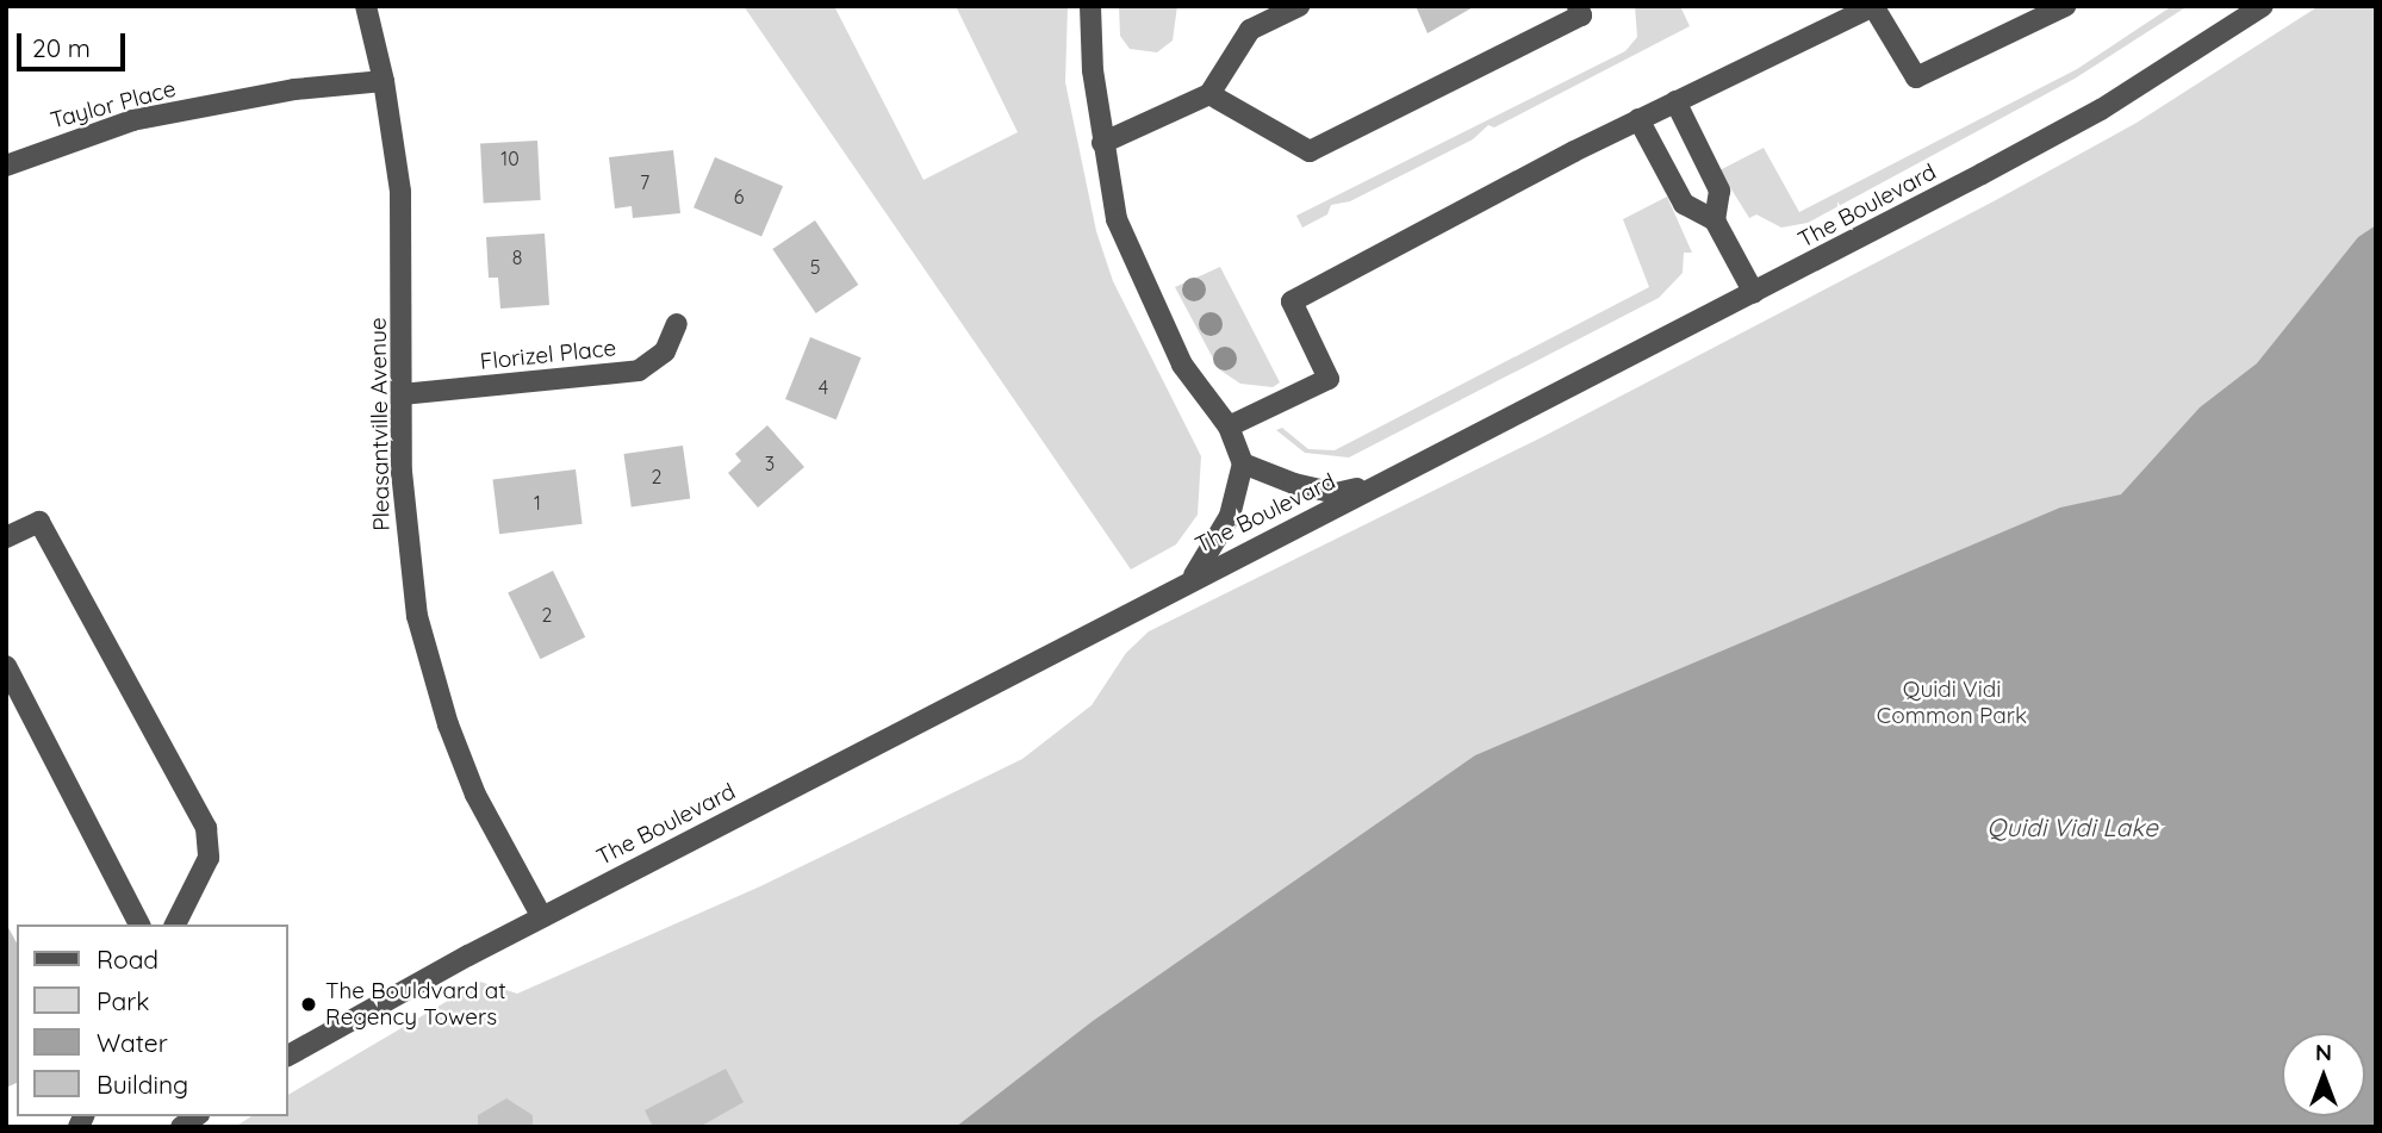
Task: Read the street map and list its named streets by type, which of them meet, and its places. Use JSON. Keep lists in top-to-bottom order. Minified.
{"streets":{"street":["Taylor Place","The Boulevard","Florizel Place","Pleasantville Avenue"]},"crossings":[["Taylor Place","Pleasantville Avenue"],["The Boulevard","Pleasantville Avenue"],["Florizel Place","Pleasantville Avenue"]],"water":["Quidi Vidi Lake"],"parks":["Quidi Vidi Common Park"],"places":["The Bouldvard at Regency Towers"],"house_numbers":["10","7","6","8","5","4","3","2","1","2"],"legend":["Road","Park","Water","Building"],"scale_bar":"20 m","north":"top"}
